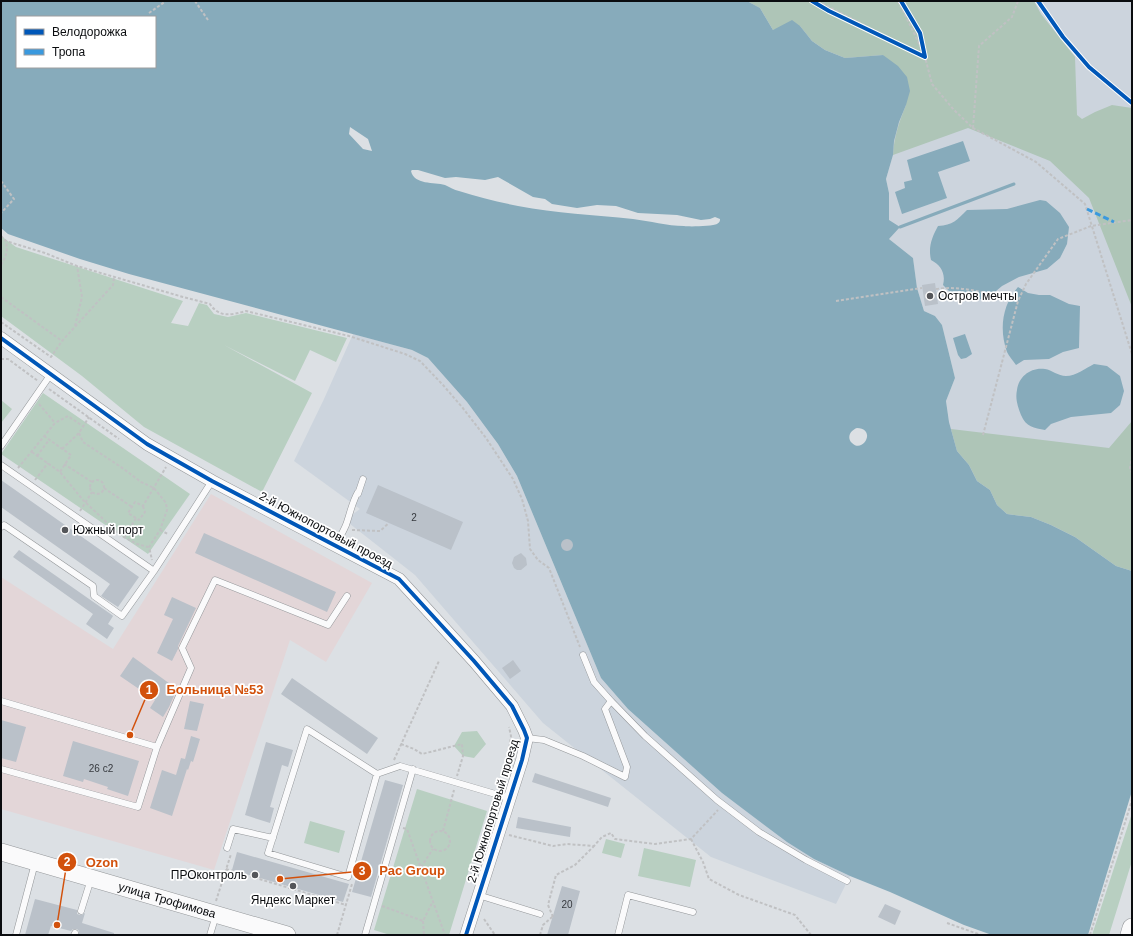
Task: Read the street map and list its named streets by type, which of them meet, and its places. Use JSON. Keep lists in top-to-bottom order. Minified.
{"streets":{"main road":["улица Трофимова"],"street":["2-й Южнопортовый проезд"]},"places":["Остров мечты","Южный порт","Больница №53","ПРОконтроль","Pac Group","Яндекс Маркет","Ozon"],"house_numbers":["2","26 с2","20"],"legend":["Велодорожка","Тропа"]}
